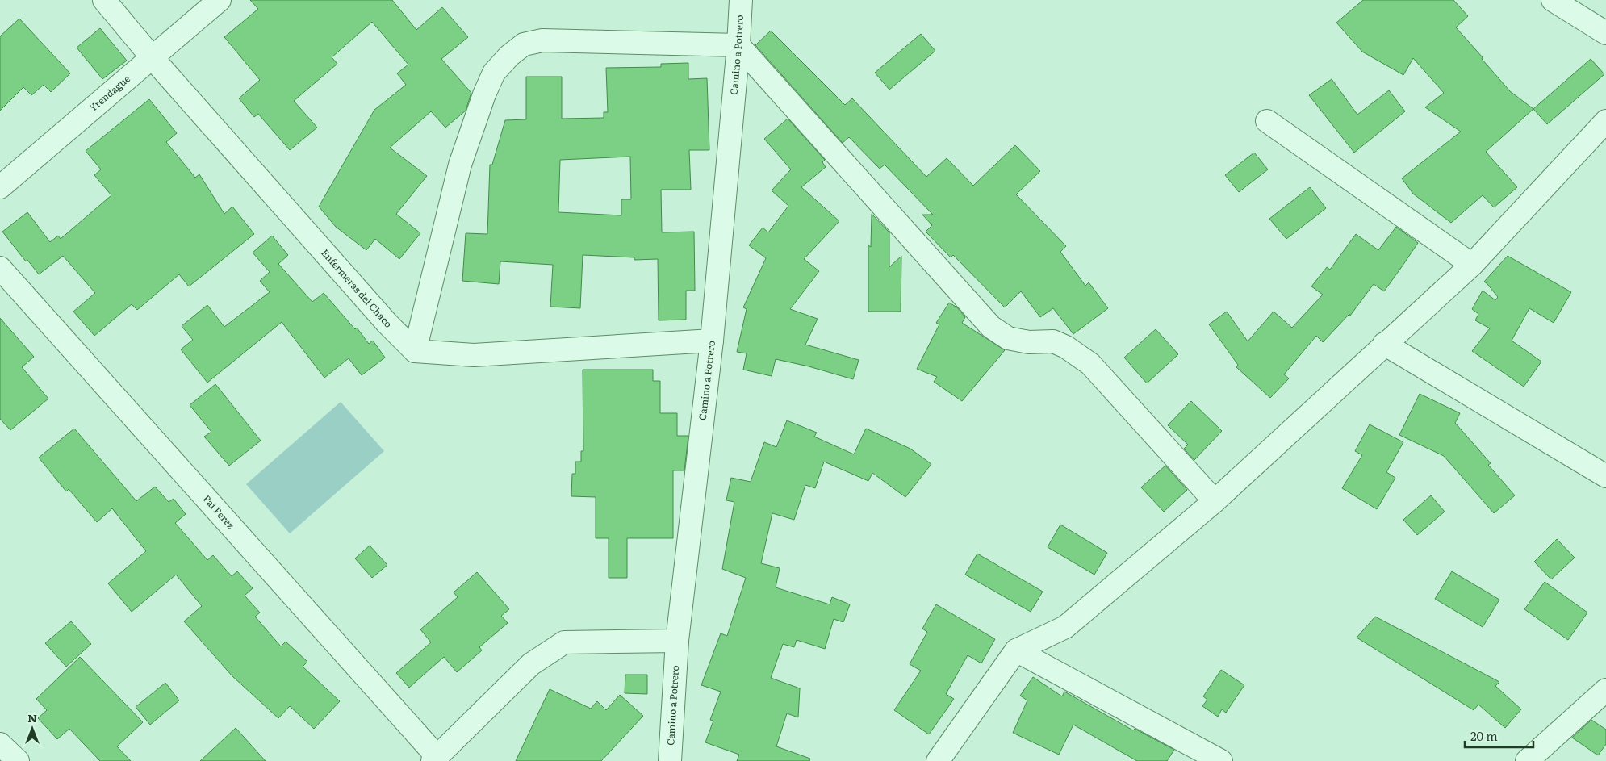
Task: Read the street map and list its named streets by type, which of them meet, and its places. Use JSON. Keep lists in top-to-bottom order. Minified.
{"streets":{"street":["Camino a Potrero","Yrendague","Enfermeras del Chaco","Pai Perez"]},"crossings":[["Yrendague","Enfermeras del Chaco"]],"scale_bar":"20 m","north":"top"}
